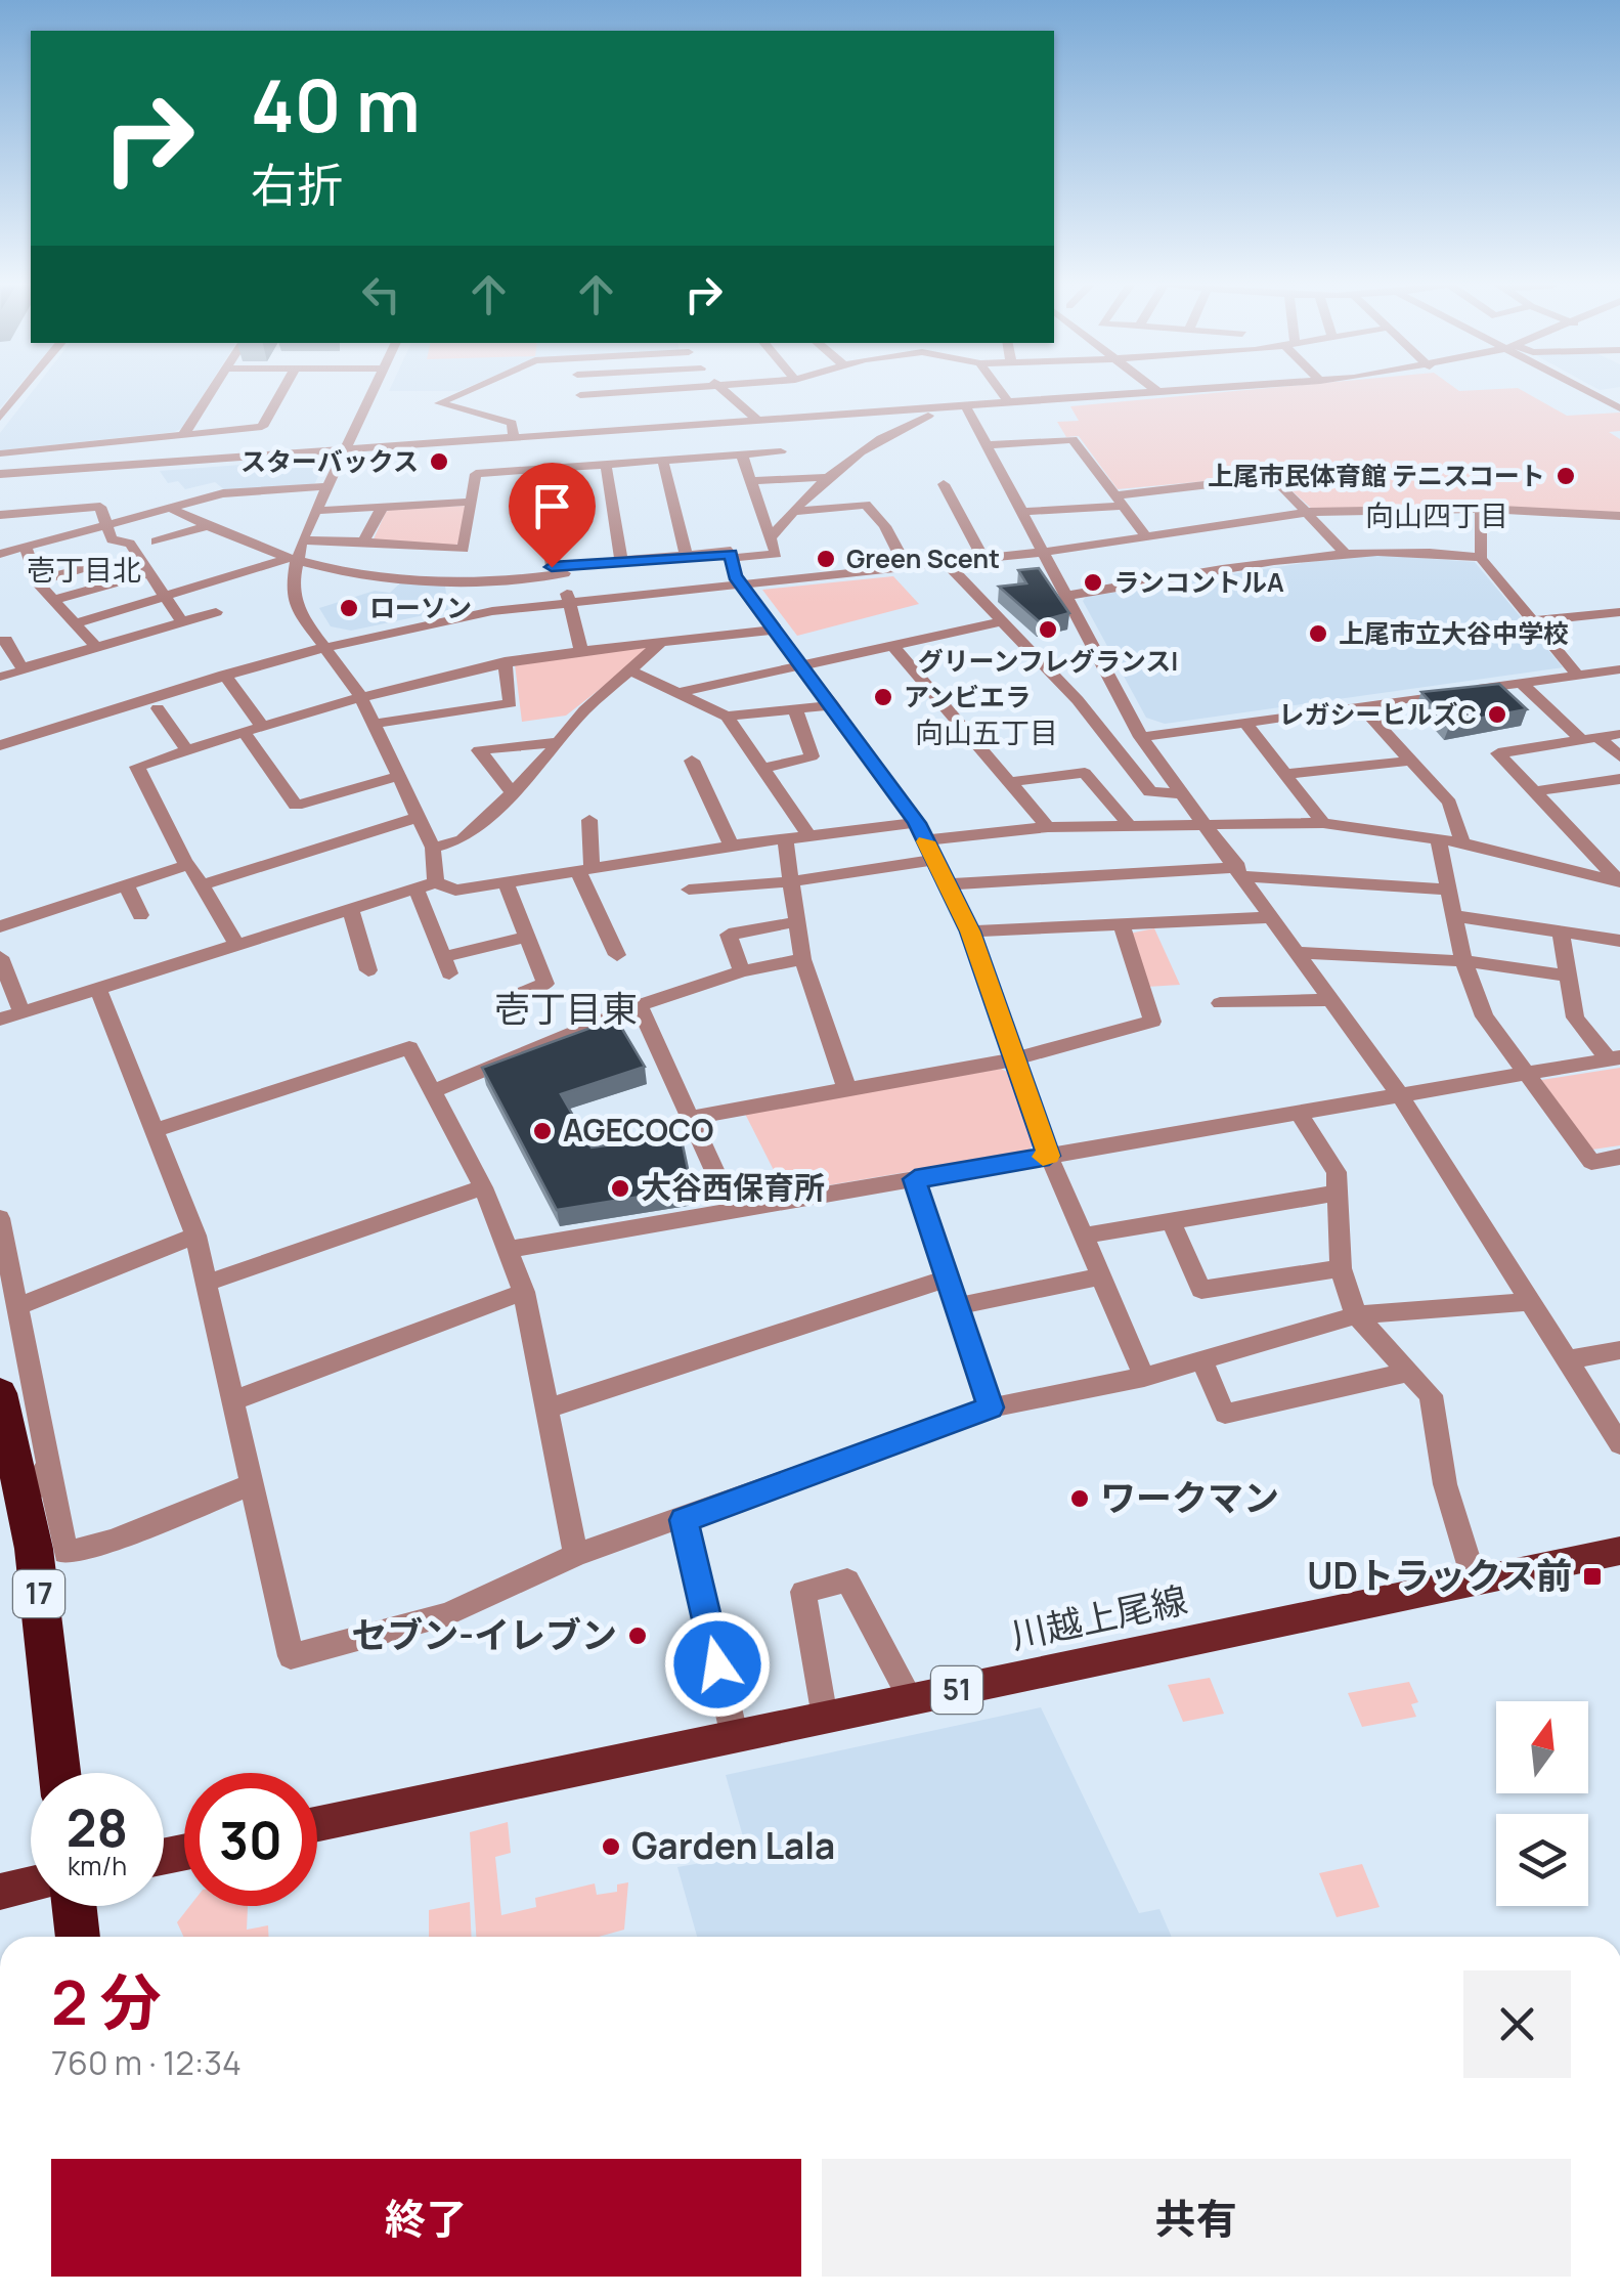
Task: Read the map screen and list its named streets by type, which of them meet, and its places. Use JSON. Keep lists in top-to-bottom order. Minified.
{"streets":{"highway":["17"],"main road":["川越上尾線","51"]},"districts":["向山四丁目","壱丁目北","向山五丁目","壱丁目東"],"places":{"other":["スターバックス","上尾市民体育館 テニスコート","Green Scent","ランコントルA","ローソン","グリーンフレグランスI","上尾市立大谷中学校","アンビエラ","レガシーヒルズC","AGECOCO","大谷西保育所","ワークマン","セブン-イレブン","Garden Lala"],"transit":["UDトラックス前"]},"north":"top","page":{"turn":["40 m","右折"],"speed":"28 km/h","limit":"30","heading":["2 分","760 m · 12:34"],"buttons":["終了","共有"]}}
